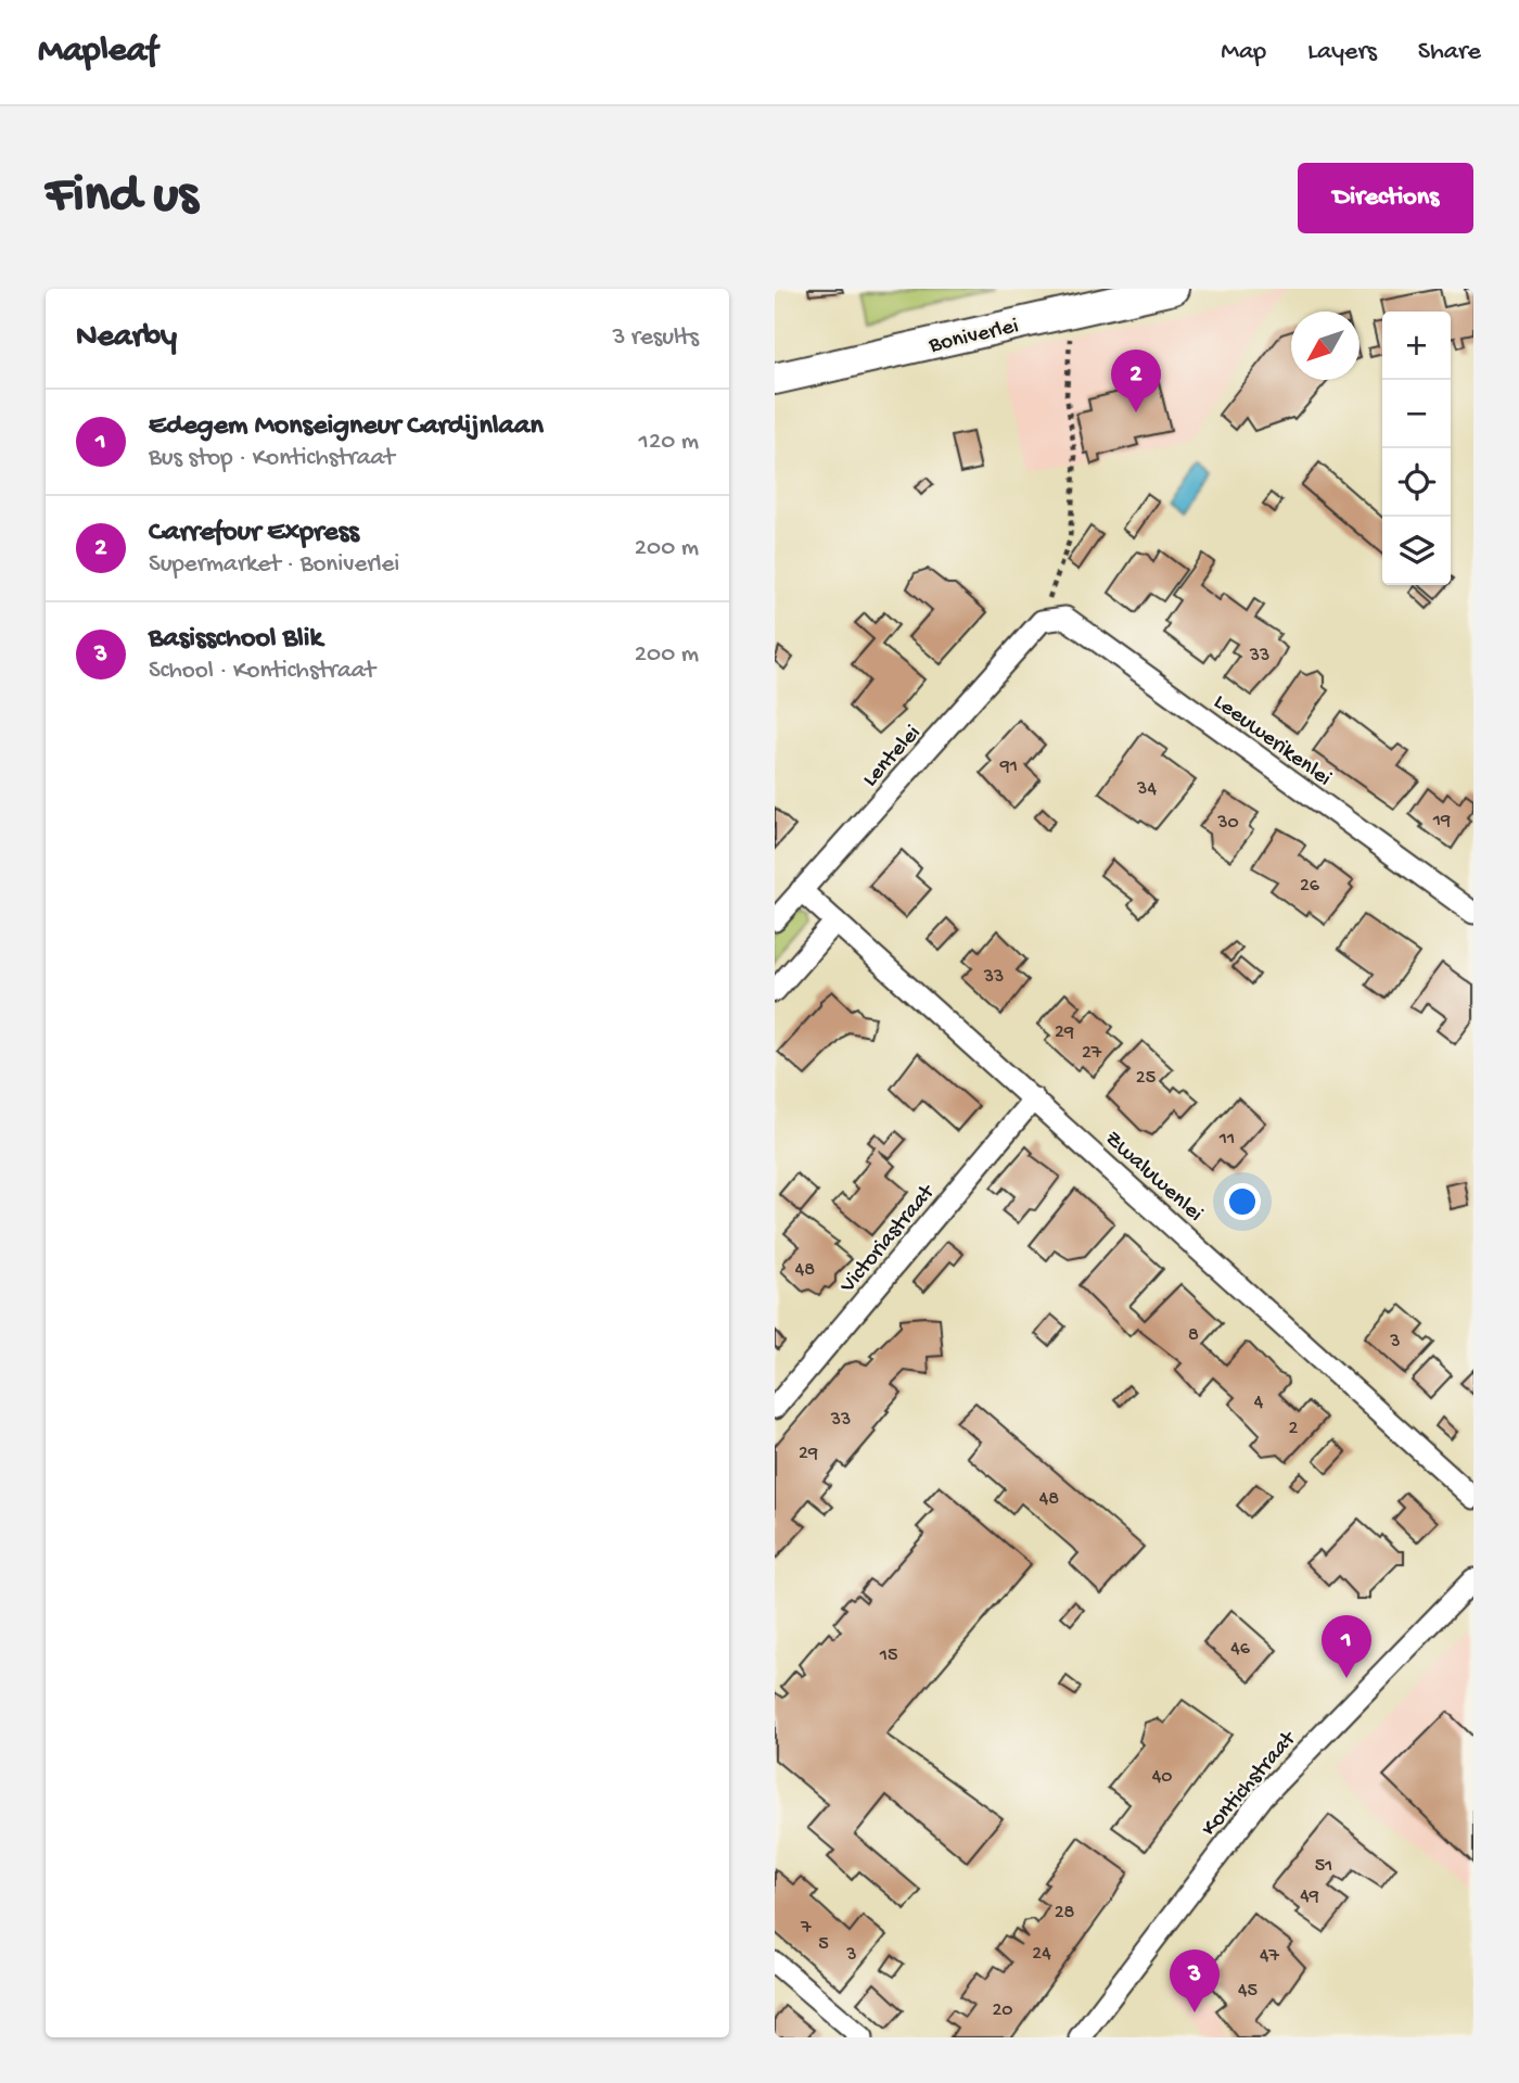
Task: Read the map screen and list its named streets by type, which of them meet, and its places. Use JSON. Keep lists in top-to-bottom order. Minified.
{"streets":{"main road":["Boniverlei"],"street":["Leeuwerikenlei","Lentelei","Zwaluwenlei","Victoriastraat","Kontichstraat"]},"crossings":[["Leeuwerikenlei","Lentelei"],["Lentelei","Zwaluwenlei"],["Zwaluwenlei","Victoriastraat"]],"house_numbers":["33","91","34","19","30","26","33","29","27","25","11","48","8","3","4","33","2","29","48","46","15","40","51","49","28","7","5","24","3","47","45","20"],"north":"bottom left","page":{"header":"Mapleaf","nav":["Map","Layers","Share"],"buttons":"Directions","title":"Find us","heading":["Nearby","3 results"],"map_buttons":["+","−"],"pins":["2","1","3"],"list":[{"mark":"1","name":"Edegem Monseigneur Cardijnlaan","note":"Bus stop · Kontichstraat","value":"120 m"},{"mark":"2","name":"Carrefour Express","note":"Supermarket · Boniverlei","value":"200 m"},{"mark":"3","name":"Basisschool Blik","note":"School · Kontichstraat","value":"200 m"}]}}
